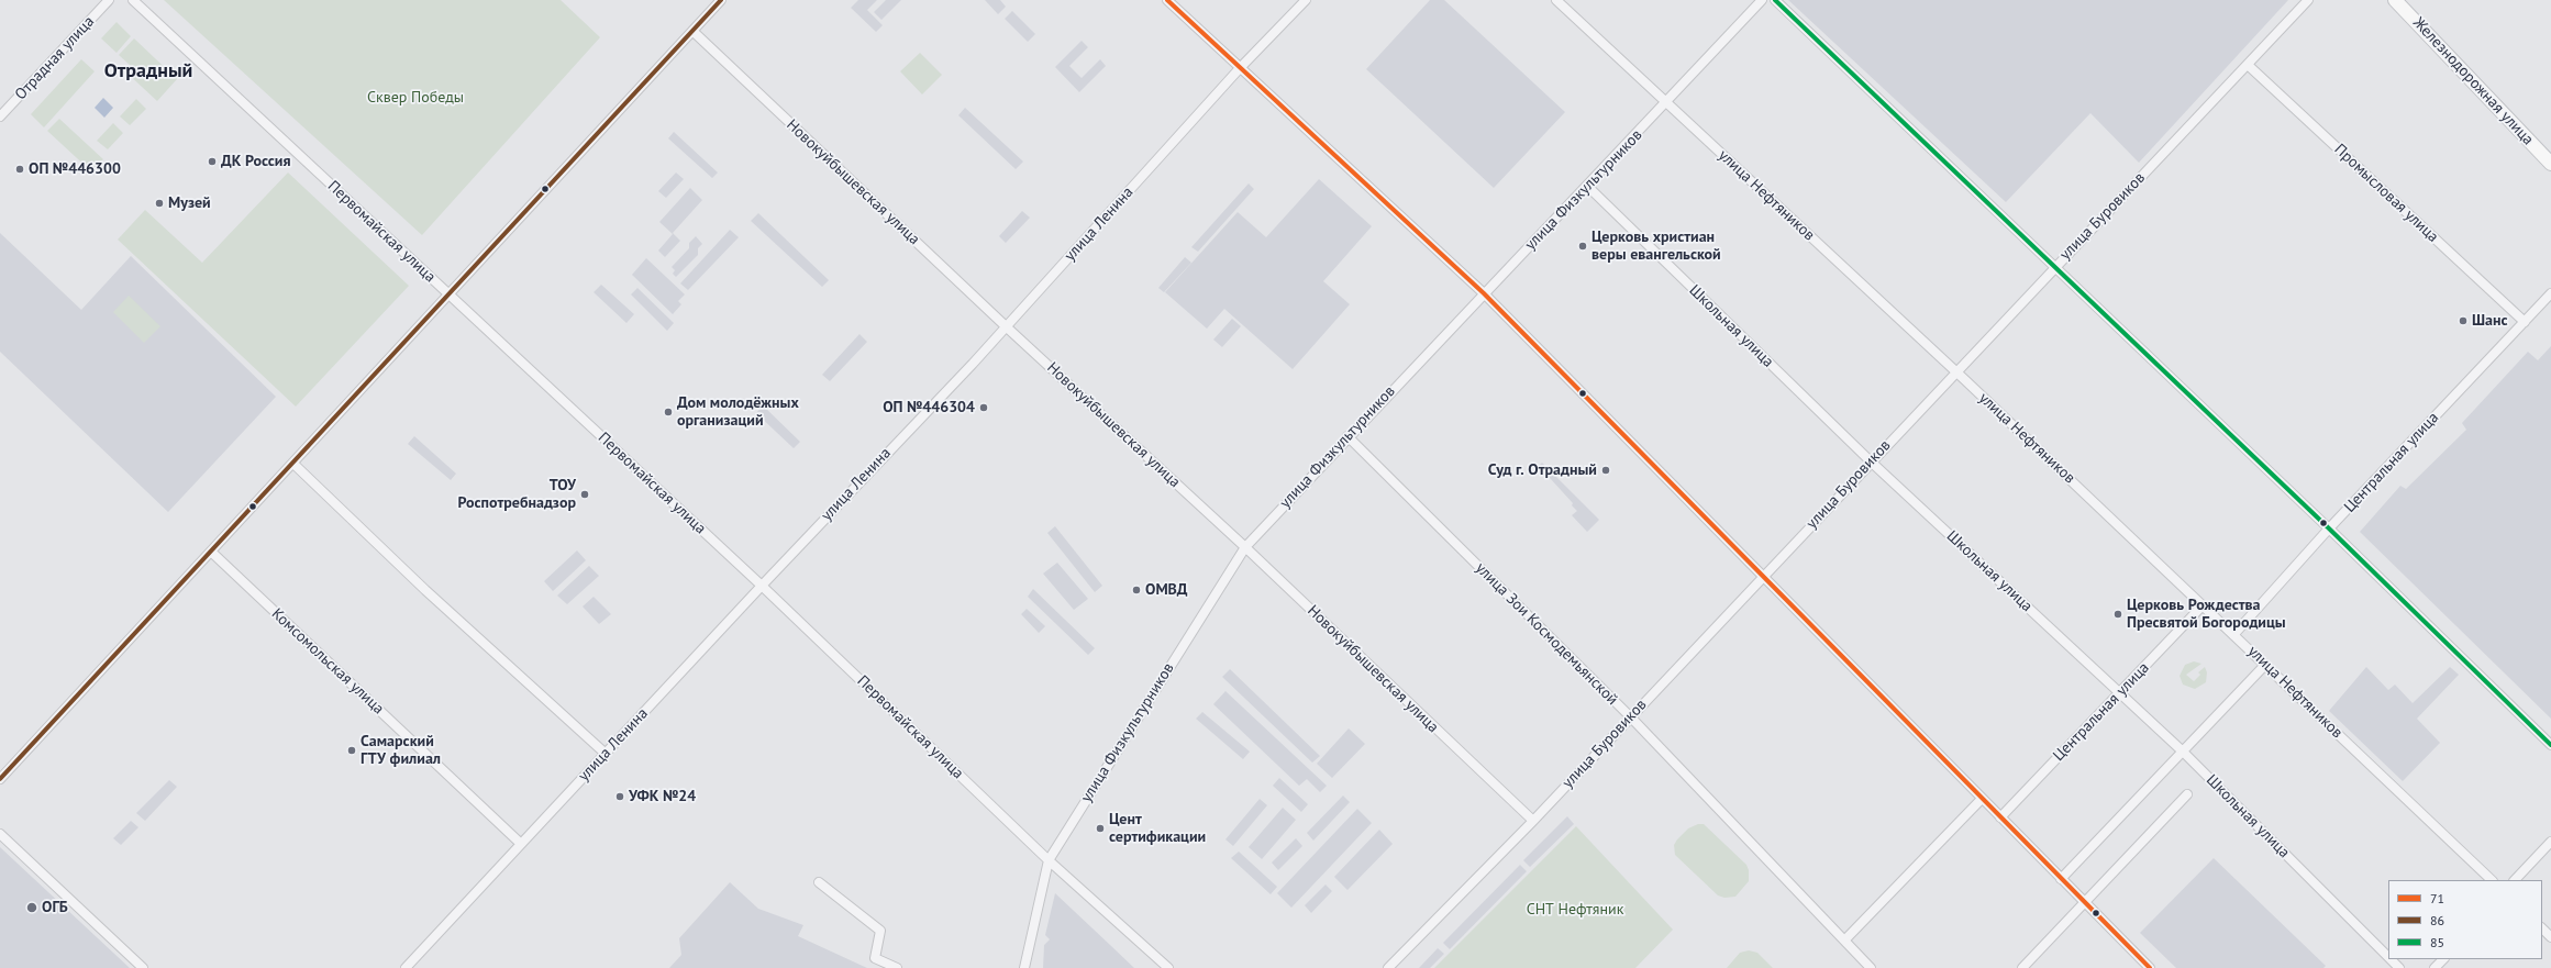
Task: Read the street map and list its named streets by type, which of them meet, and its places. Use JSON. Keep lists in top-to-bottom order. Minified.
{"streets":{"main road":["Железнодорожная улица"],"street":["Отрадная улица","Новокуйбышевская улица","улица Физкультурников","Промысловая улица","улица Нефтяников","улица Буровиков","улица Ленина","Первомайская улица","Школьная улица","Центральная улица","улица Зои Космодемьянской","Комсомольская улица"]},"crossings":[["Новокуйбышевская улица","улица Физкультурников"],["Новокуйбышевская улица","улица Буровиков"],["Новокуйбышевская улица","улица Ленина"],["улица Физкультурников","улица Нефтяников"],["улица Физкультурников","Первомайская улица"],["улица Физкультурников","Школьная улица"],["улица Физкультурников","улица Зои Космодемьянской"],["Промысловая улица","улица Буровиков"],["Промысловая улица","Центральная улица"],["улица Нефтяников","улица Буровиков"],["улица Нефтяников","Центральная улица"],["улица Буровиков","Школьная улица"],["улица Буровиков","улица Зои Космодемьянской"],["улица Ленина","Первомайская улица"],["улица Ленина","Комсомольская улица"],["Школьная улица","Центральная улица"]],"districts":["Отрадный"],"parks":["Сквер Победы","СНТ Нефтяник"],"places":["ДК Россия","ОП №446300","Музей","Церковь христиан веры евангельской","Шанс","ОП №446304","Дом молодёжных организаций","Суд г. Отрадный","ТОУ Роспотребнадзор","ОМВД","Церковь Рождества Пресвятой Богородицы","Самарский ГТУ филиал","УФК №24","Цент сертификации","ОГБ"],"lines":["transit line 71","transit line 86","transit line 85"],"legend":["71","86","85"]}
